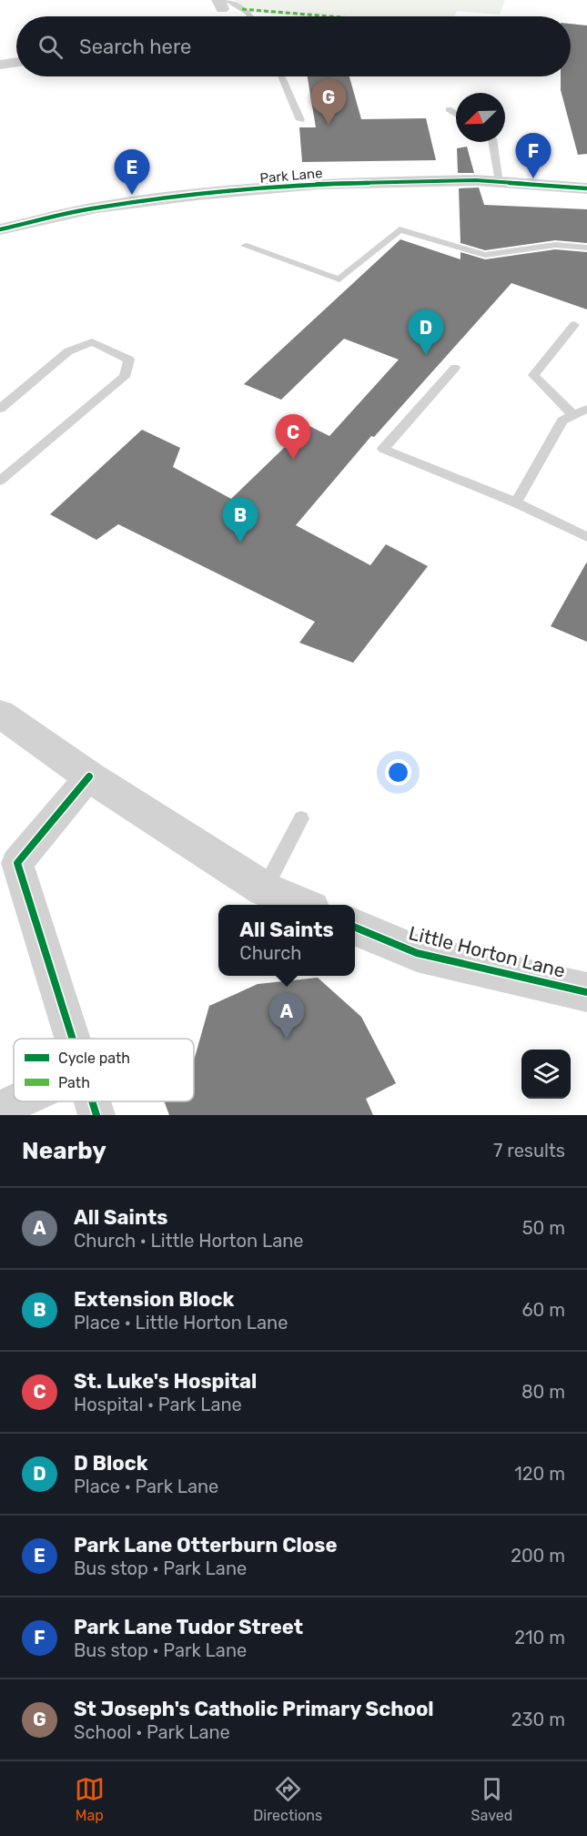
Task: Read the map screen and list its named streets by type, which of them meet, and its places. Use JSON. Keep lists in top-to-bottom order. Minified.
{"streets":{"street":["Park Lane","Little Horton Lane"]},"legend":["Cycle path","Path"],"north":"bottom left","page":{"search":"Search here","pins":["G","F","E","D","C","B","A"],"popup":["All Saints","Church"],"heading":["Nearby","7 results"],"list":[{"mark":"A","name":"All Saints","note":"Church · Little Horton Lane","value":"50 m"},{"mark":"B","name":"Extension Block","note":"Place · Little Horton Lane","value":"60 m"},{"mark":"C","name":"St. Luke's Hospital","note":"Hospital · Park Lane","value":"80 m"},{"mark":"D","name":"D Block","note":"Place · Park Lane","value":"120 m"},{"mark":"E","name":"Park Lane Otterburn Close","note":"Bus stop · Park Lane","value":"200 m"},{"mark":"F","name":"Park Lane Tudor Street","note":"Bus stop · Park Lane","value":"210 m"},{"mark":"G","name":"St Joseph's Catholic Primary School","note":"School · Park Lane","value":"230 m"}],"nav":["Map","Directions","Saved"]}}
